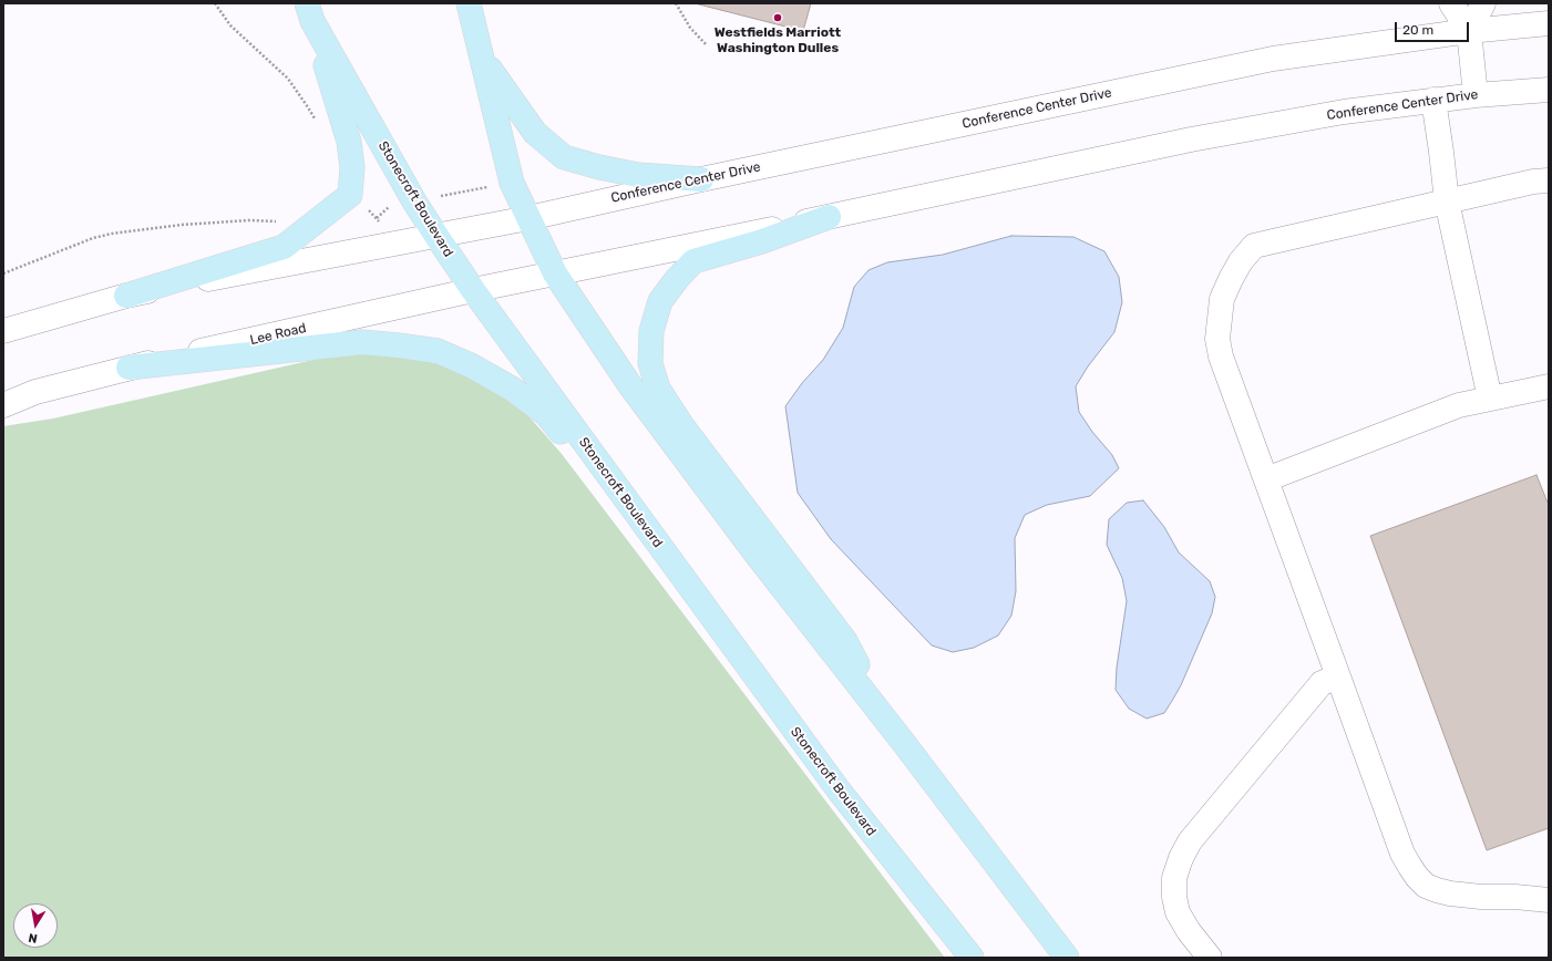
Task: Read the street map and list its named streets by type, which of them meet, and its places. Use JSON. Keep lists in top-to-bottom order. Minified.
{"streets":{"main road":["Stonecroft Boulevard"],"street":["Conference Center Drive","Lee Road"]},"crossings":[["Conference Center Drive","Lee Road"],["Stonecroft Boulevard","Lee Road"]],"places":["Westfields Marriott Washington Dulles"],"scale_bar":"20 m","north":"bottom"}
